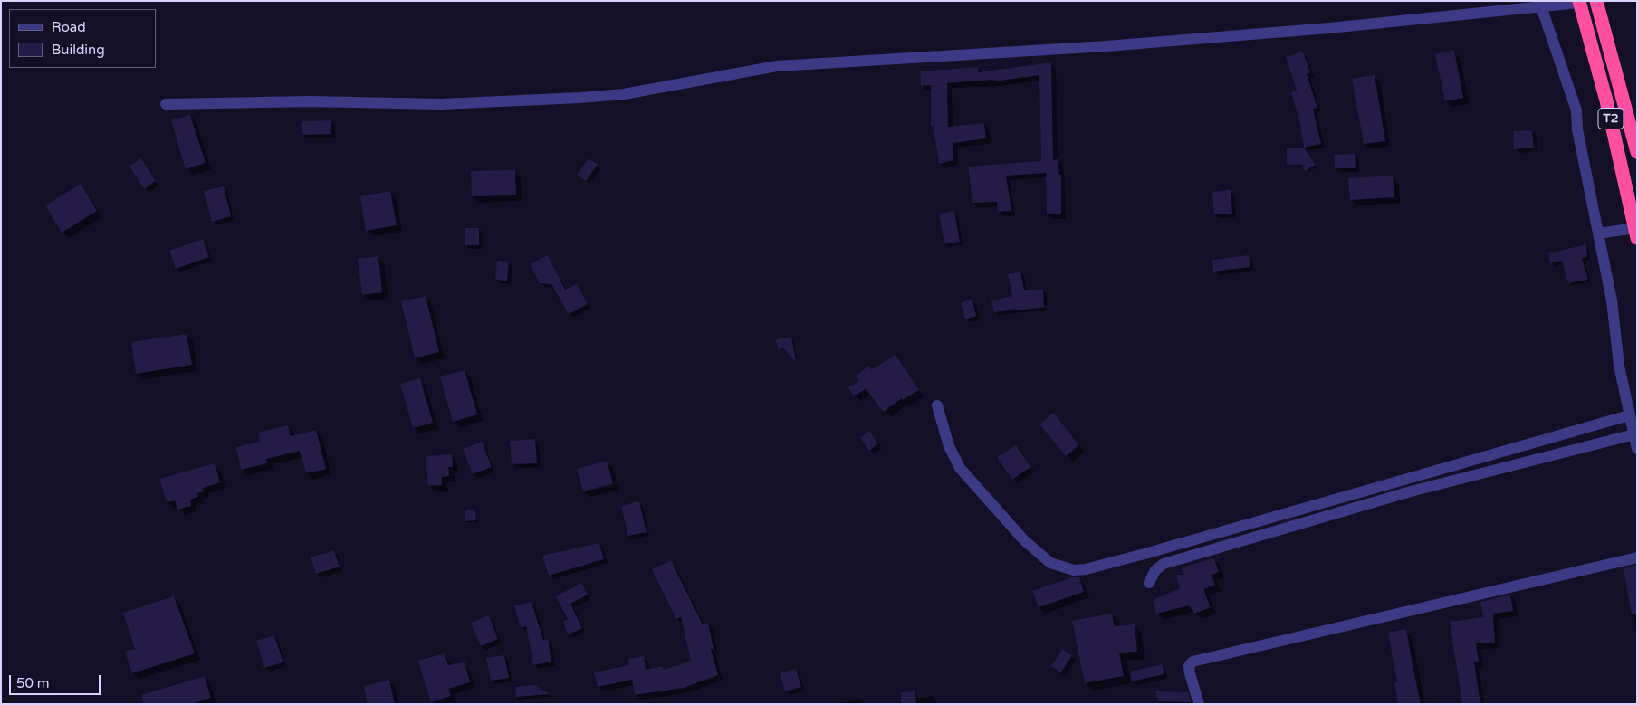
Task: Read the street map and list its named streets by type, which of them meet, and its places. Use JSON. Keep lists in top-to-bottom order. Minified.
{"streets":{"highway":["T2"]},"legend":["Road","Building"],"scale_bar":"50 m"}
